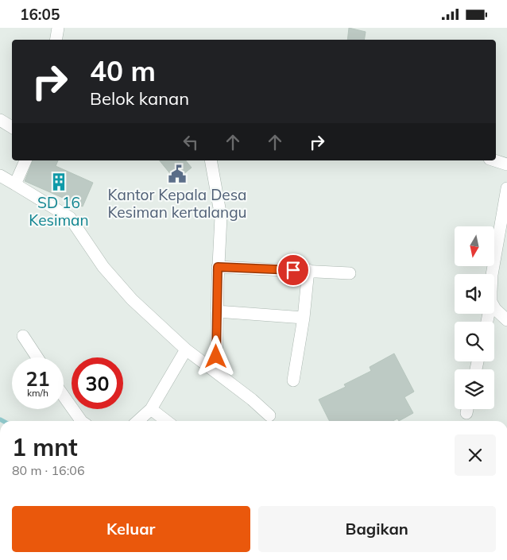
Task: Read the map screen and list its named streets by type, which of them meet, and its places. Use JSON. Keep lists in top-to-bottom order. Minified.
{"places":{"public building":["Kantor Kepala Desa Kesiman kertalangu"],"building":["SD 16 Kesiman"]},"north":"bottom","page":{"status":"16:05","turn":["40 m","Belok kanan"],"speed":"21 km/h","limit":"30","heading":["1 mnt","80 m · 16:06"],"buttons":["Keluar","Bagikan"]}}
